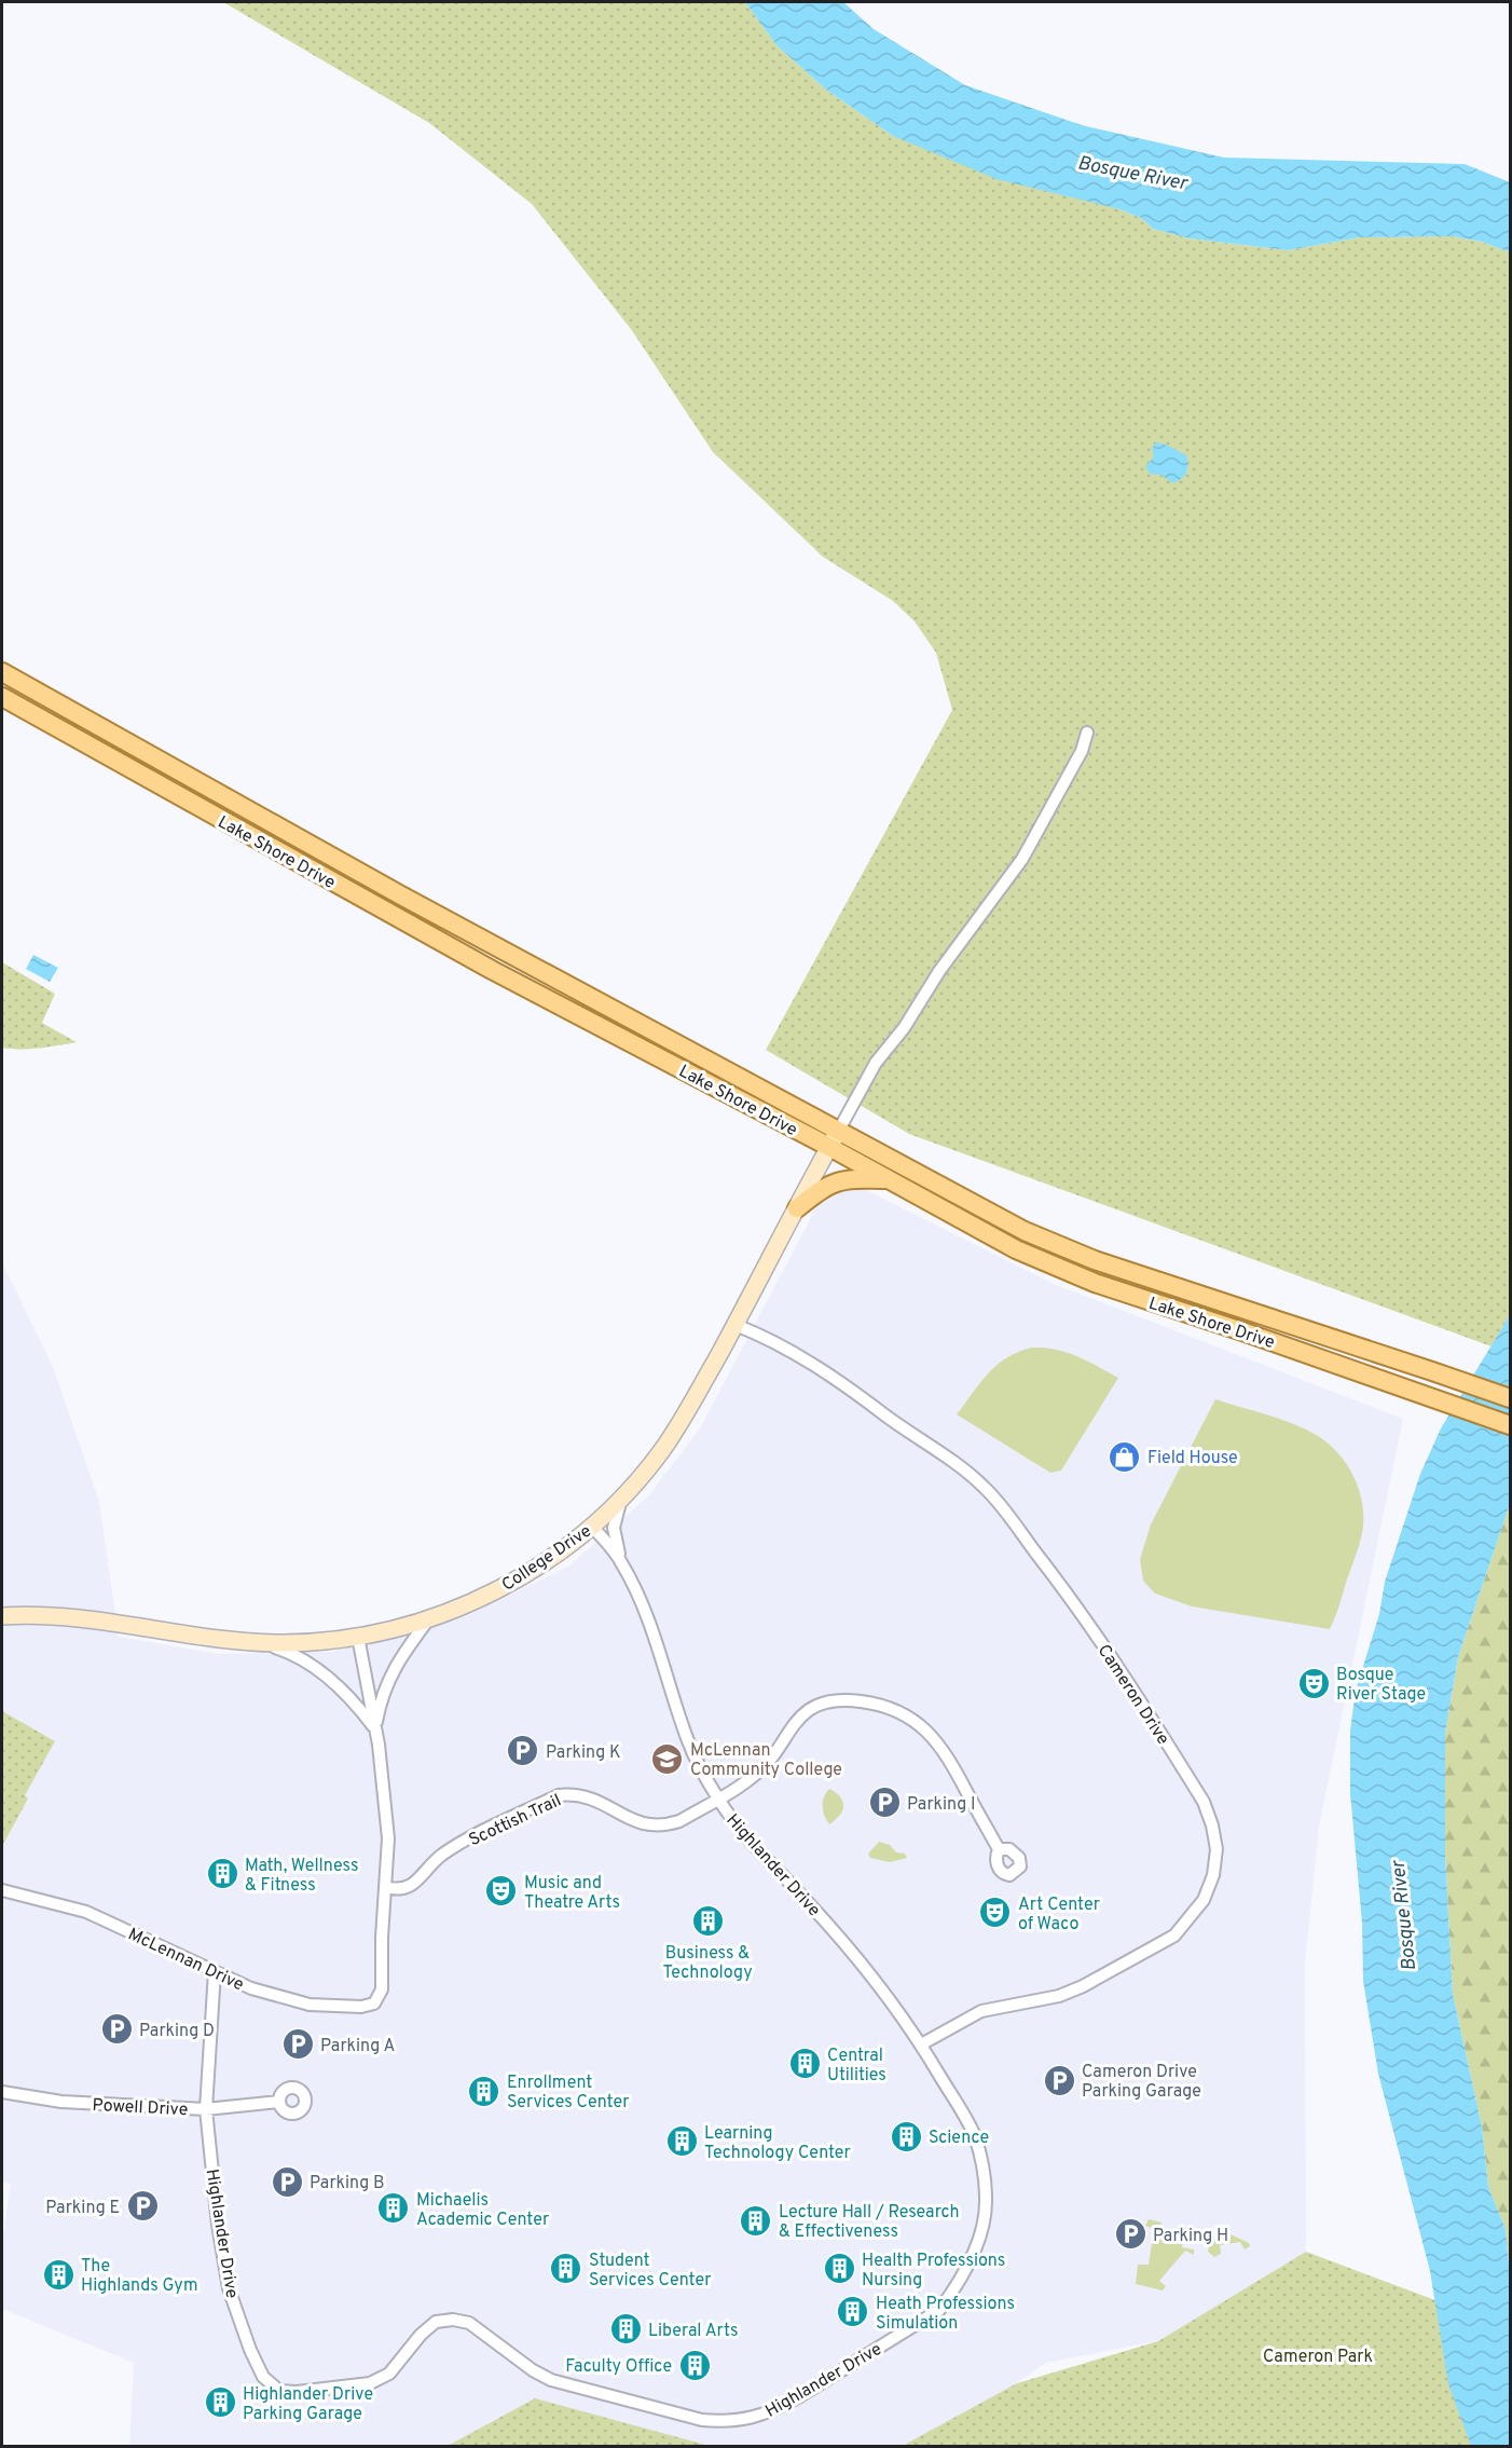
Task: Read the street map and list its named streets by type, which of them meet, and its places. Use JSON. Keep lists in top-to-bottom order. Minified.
{"streets":{"main road":["Lake Shore Drive"],"street":["College Drive","Cameron Drive","Scottish Trail","Highlander Drive","McLennan Drive","Powell Drive"]},"crossings":[["Lake Shore Drive","College Drive"],["College Drive","Cameron Drive"],["College Drive","Highlander Drive"],["Cameron Drive","Highlander Drive"],["Scottish Trail","Highlander Drive"],["Scottish Trail","McLennan Drive"],["Highlander Drive","McLennan Drive"],["Highlander Drive","Powell Drive"]],"water":["Bosque River"],"parks":["Cameron Park"],"places":{"shop":["Field House"],"theatre":["Bosque River Stage","Music and Theatre Arts","Art Center of Waco"],"parking":["Parking K","Parking I","Parking D","Parking A","Cameron Drive Parking Garage","Parking B","Parking E","Parking H"],"school or university":["McLennan Community College"],"building":["Math, Wellness & Fitness","Business & Technology","Central Utilities","Enrollment Services Center","Science","Learning Technology Center","Michaelis Academic Center","Lecture Hall / Research & Effectiveness","Student Services Center","Health Professions Nursing","The Highlands Gym","Heath Professions Simulation","Liberal Arts","Faculty Office","Highlander Drive Parking Garage"]}}
